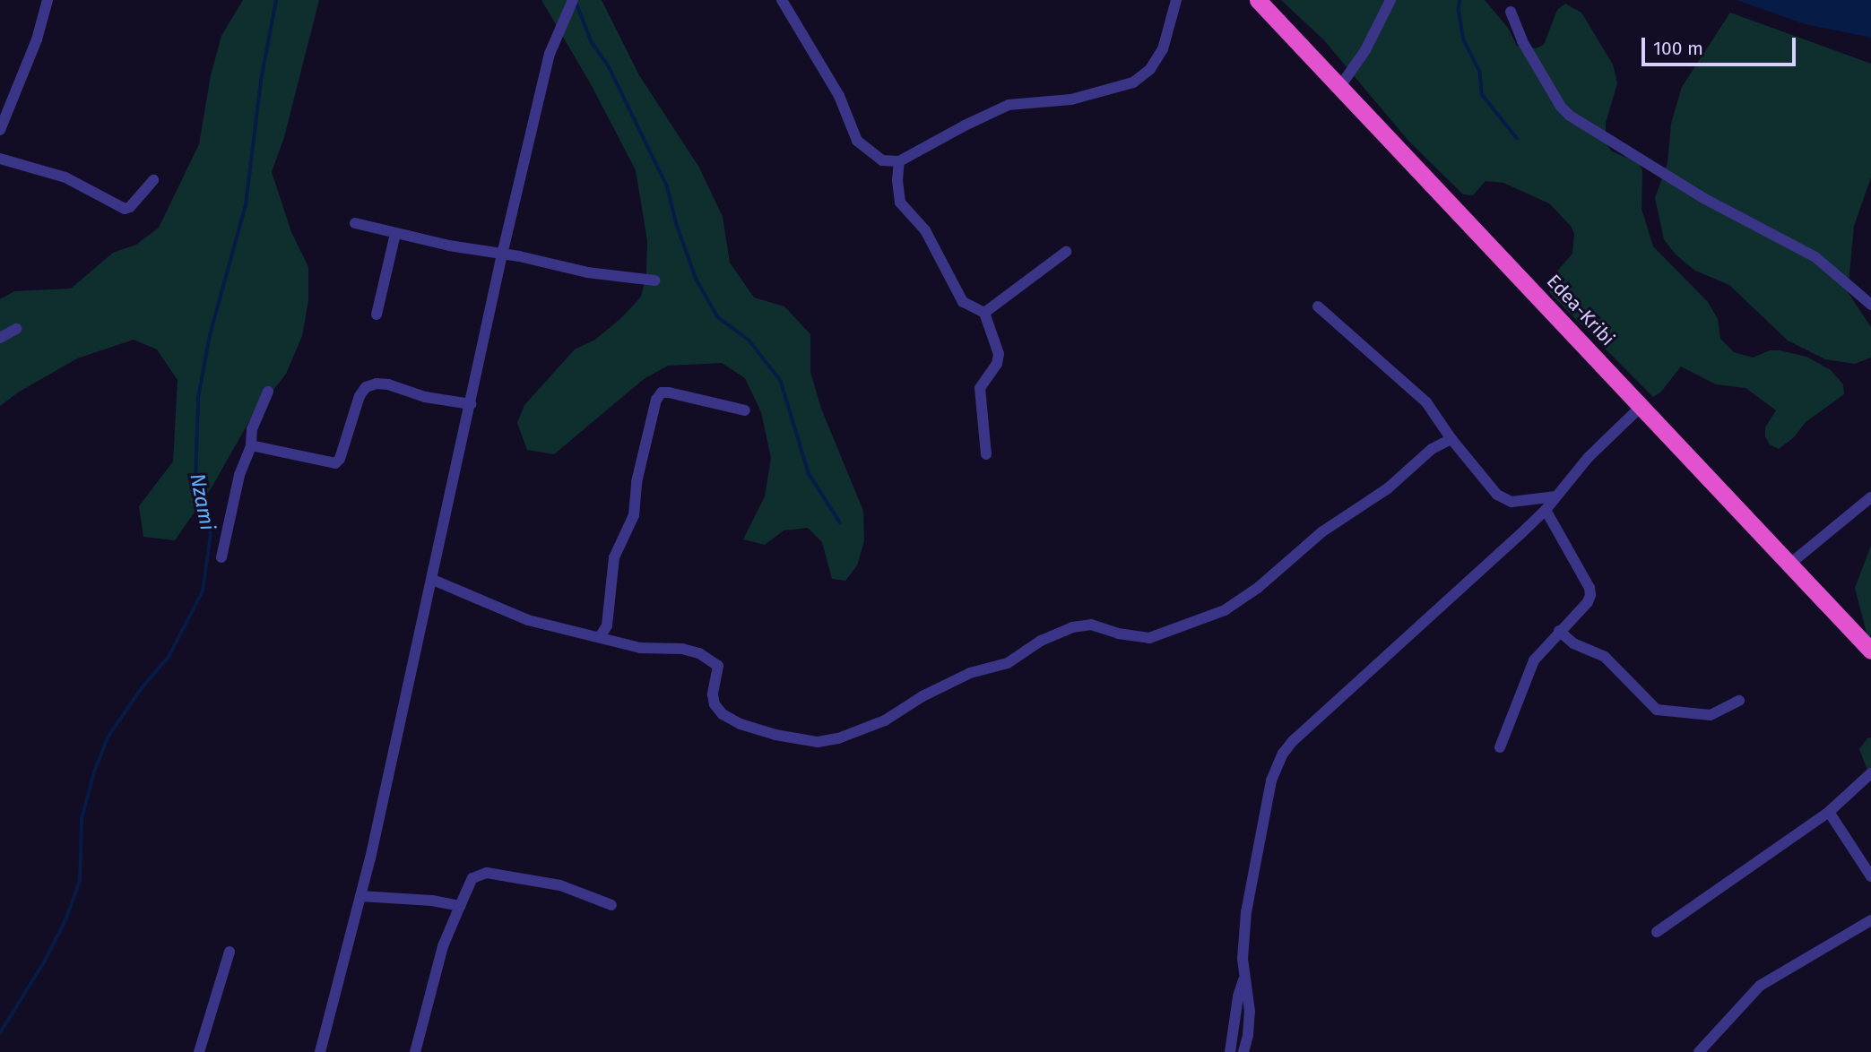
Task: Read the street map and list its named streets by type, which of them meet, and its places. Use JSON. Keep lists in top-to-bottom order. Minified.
{"streets":{"highway":["Edea-Kribi"]},"water":["Nzami"],"scale_bar":"100 m"}
